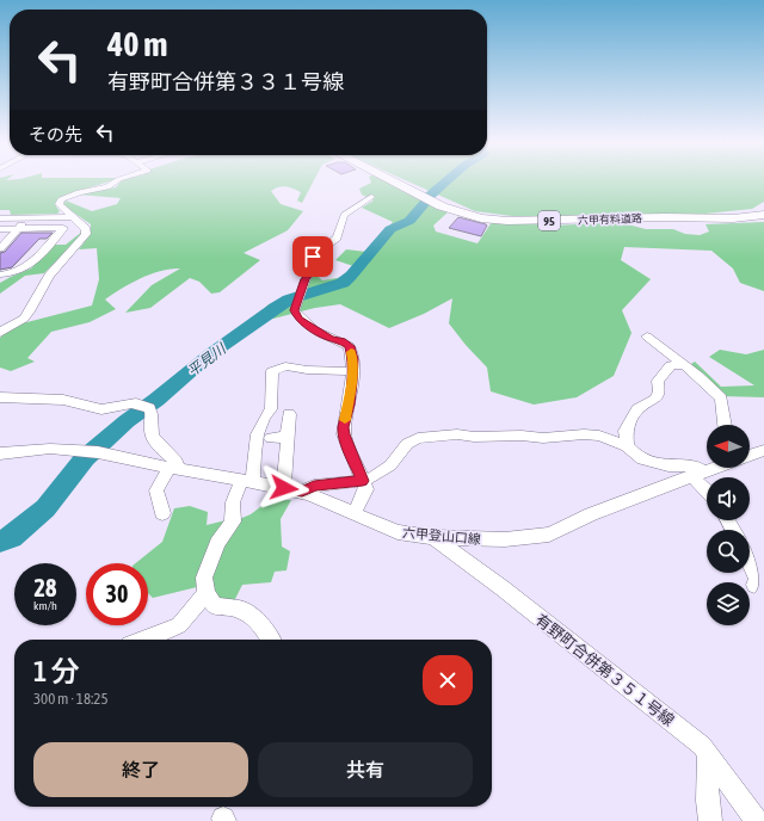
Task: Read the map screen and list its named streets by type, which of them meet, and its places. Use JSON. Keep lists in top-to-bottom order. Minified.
{"streets":{"main road":["六甲有料道路","95"],"street":["六甲登山口線","有野町合併第３５１号線"]},"crossings":[["六甲有料道路","95"],["六甲登山口線","有野町合併第３５１号線"]],"water":["平見川"],"north":"left","page":{"turn":["40 m","有野町合併第３３１号線"],"then":"その先","speed":"28 km/h","limit":"30","heading":["1 分","300 m · 18:25"],"buttons":["終了","共有"]}}
